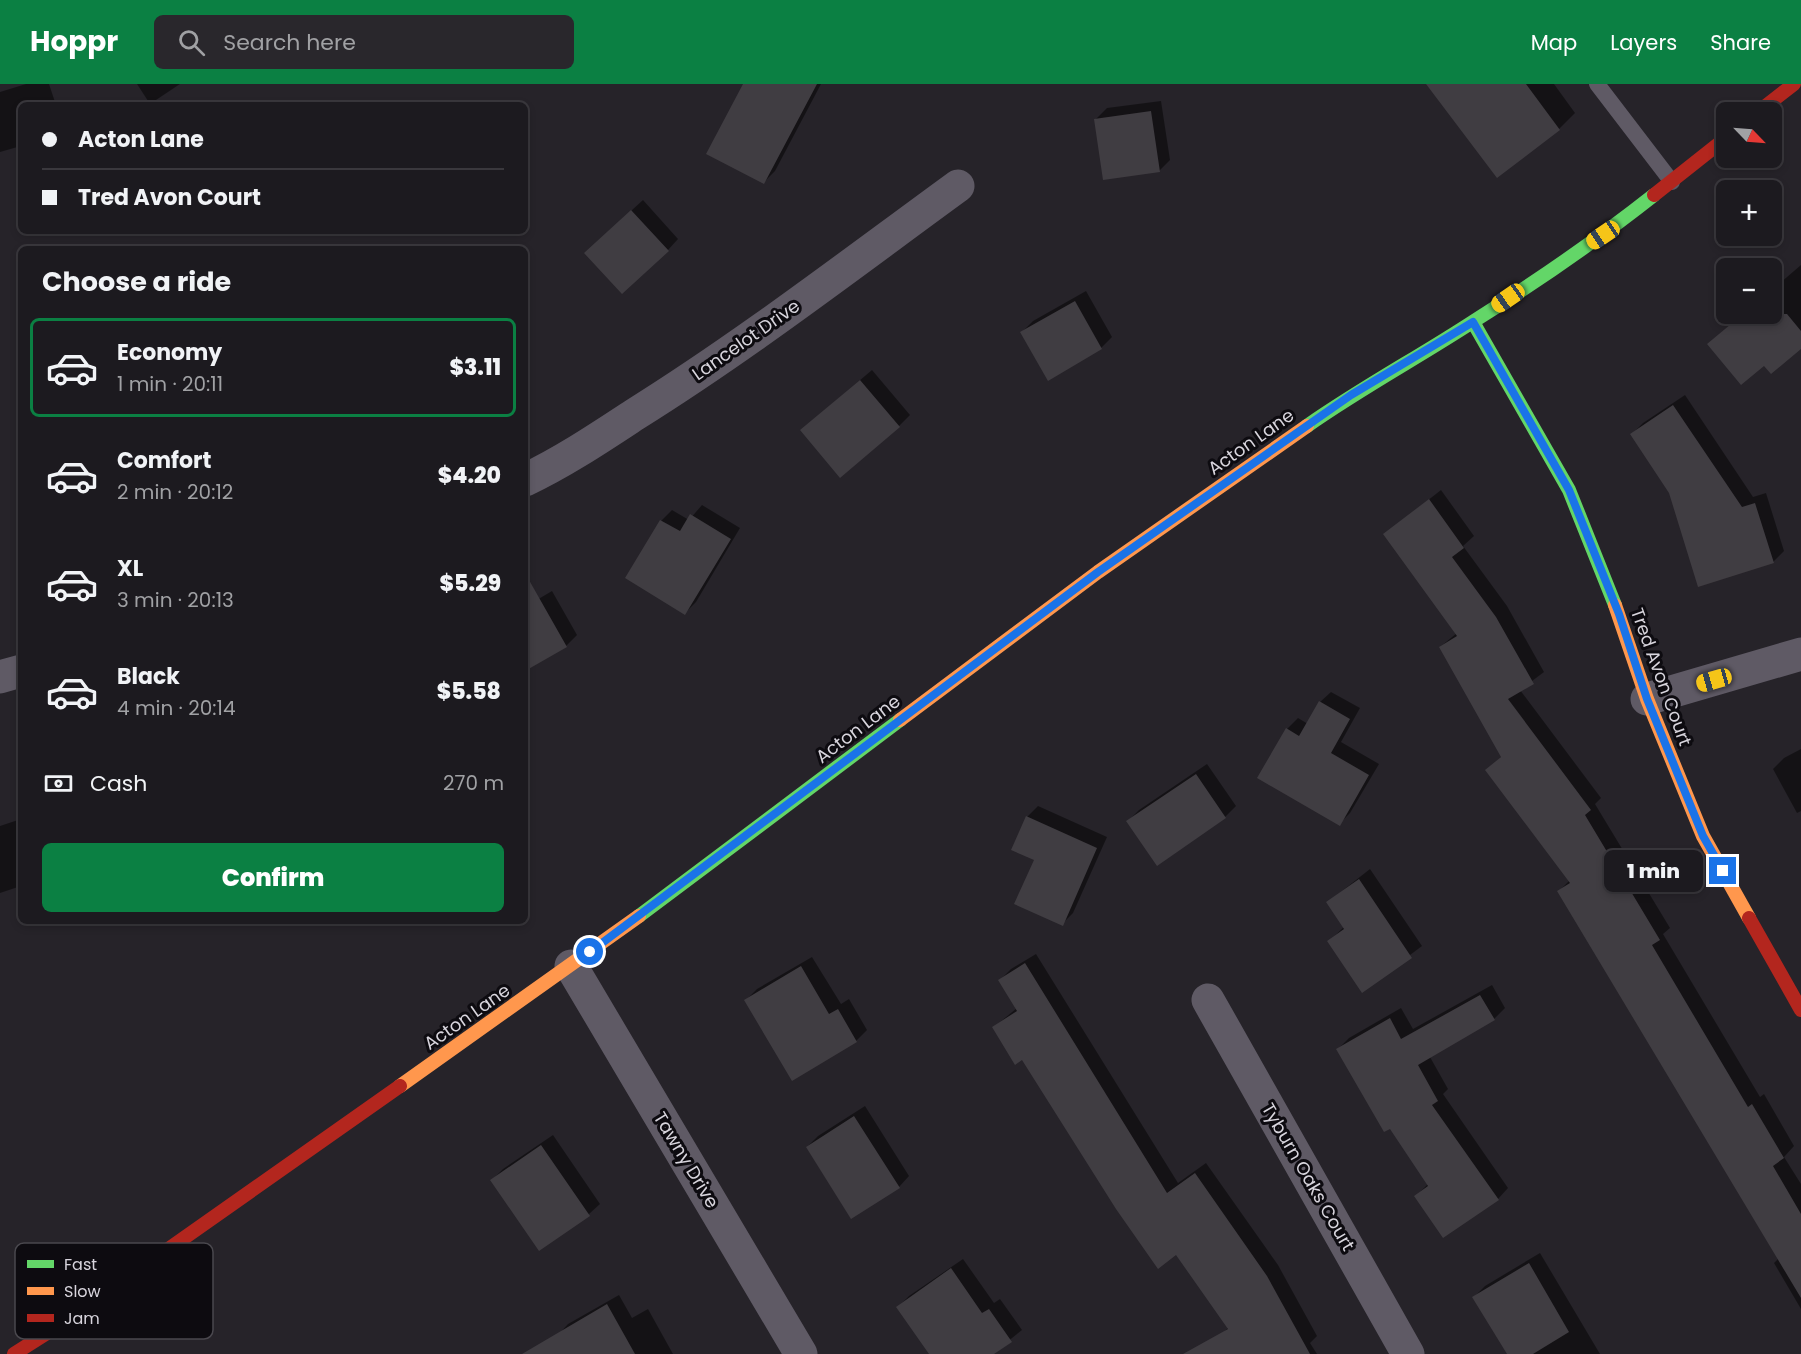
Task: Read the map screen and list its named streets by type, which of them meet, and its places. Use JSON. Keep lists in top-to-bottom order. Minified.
{"streets":{"street":["Lancelot Drive","Acton Lane","Tred Avon Court","Tawny Drive","Tyburn Oaks Court"]},"crossings":[["Acton Lane","Tred Avon Court"],["Acton Lane","Tawny Drive"]],"legend":["Fast","Slow","Jam"],"north":"bottom right","page":{"header":"Hoppr","search":"Search here","nav":["Map","Layers","Share"],"map_buttons":["+","−"],"banner":["Acton Lane","Tred Avon Court"],"heading":"Choose a ride","list":[{"name":"Economy","note":"1 min · 20:11","value":"$3.11"},{"name":"Comfort","note":"2 min · 20:12","value":"$4.20"},{"name":"XL","note":"3 min · 20:13","value":"$5.29"},{"name":"Black","note":"4 min · 20:14","value":"$5.58"}],"pay":["Cash","270 m"],"buttons":"Confirm","bubble":"1 min"}}
